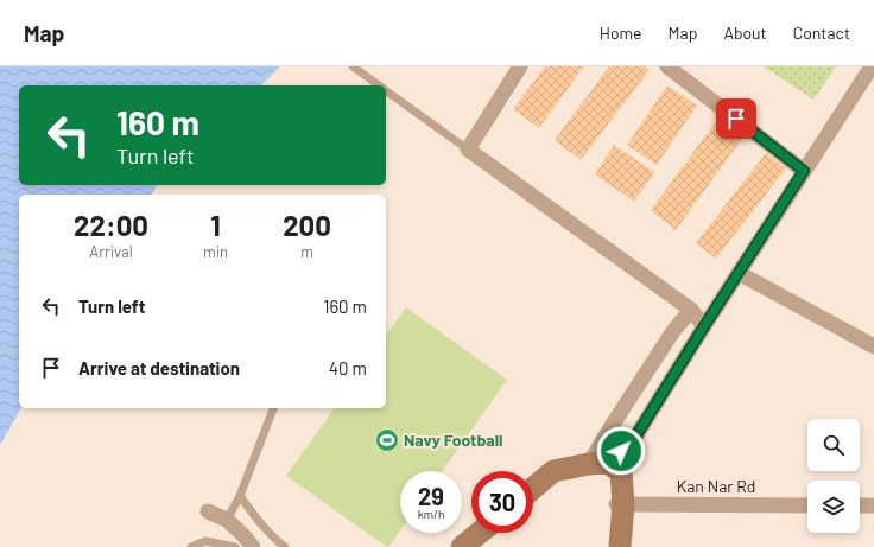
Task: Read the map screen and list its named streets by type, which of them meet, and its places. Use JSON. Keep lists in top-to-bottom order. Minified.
{"streets":{"street":["Kan Nar Rd"]},"places":{"sports":["Navy Football"]},"page":{"header":"Map","nav":["Home","Map","About","Contact"],"turn":["160 m","Turn left"],"eta":["22:00","Arrival","1","min","200","m"],"list":[{"name":"Turn left","value":"160 m"},{"name":"Arrive at destination","value":"40 m"}],"speed":"29 km/h","limit":"30"}}
